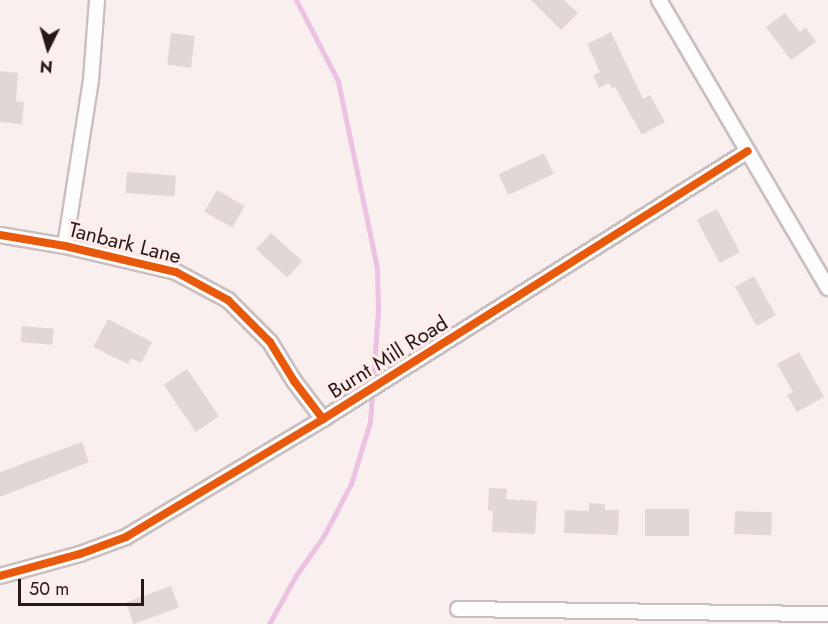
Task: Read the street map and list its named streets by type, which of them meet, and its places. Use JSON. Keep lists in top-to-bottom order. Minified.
{"streets":{"street":["Tanbark Lane","Burnt Mill Road"]},"crossings":[["Tanbark Lane","Burnt Mill Road"]],"scale_bar":"50 m","north":"bottom"}
